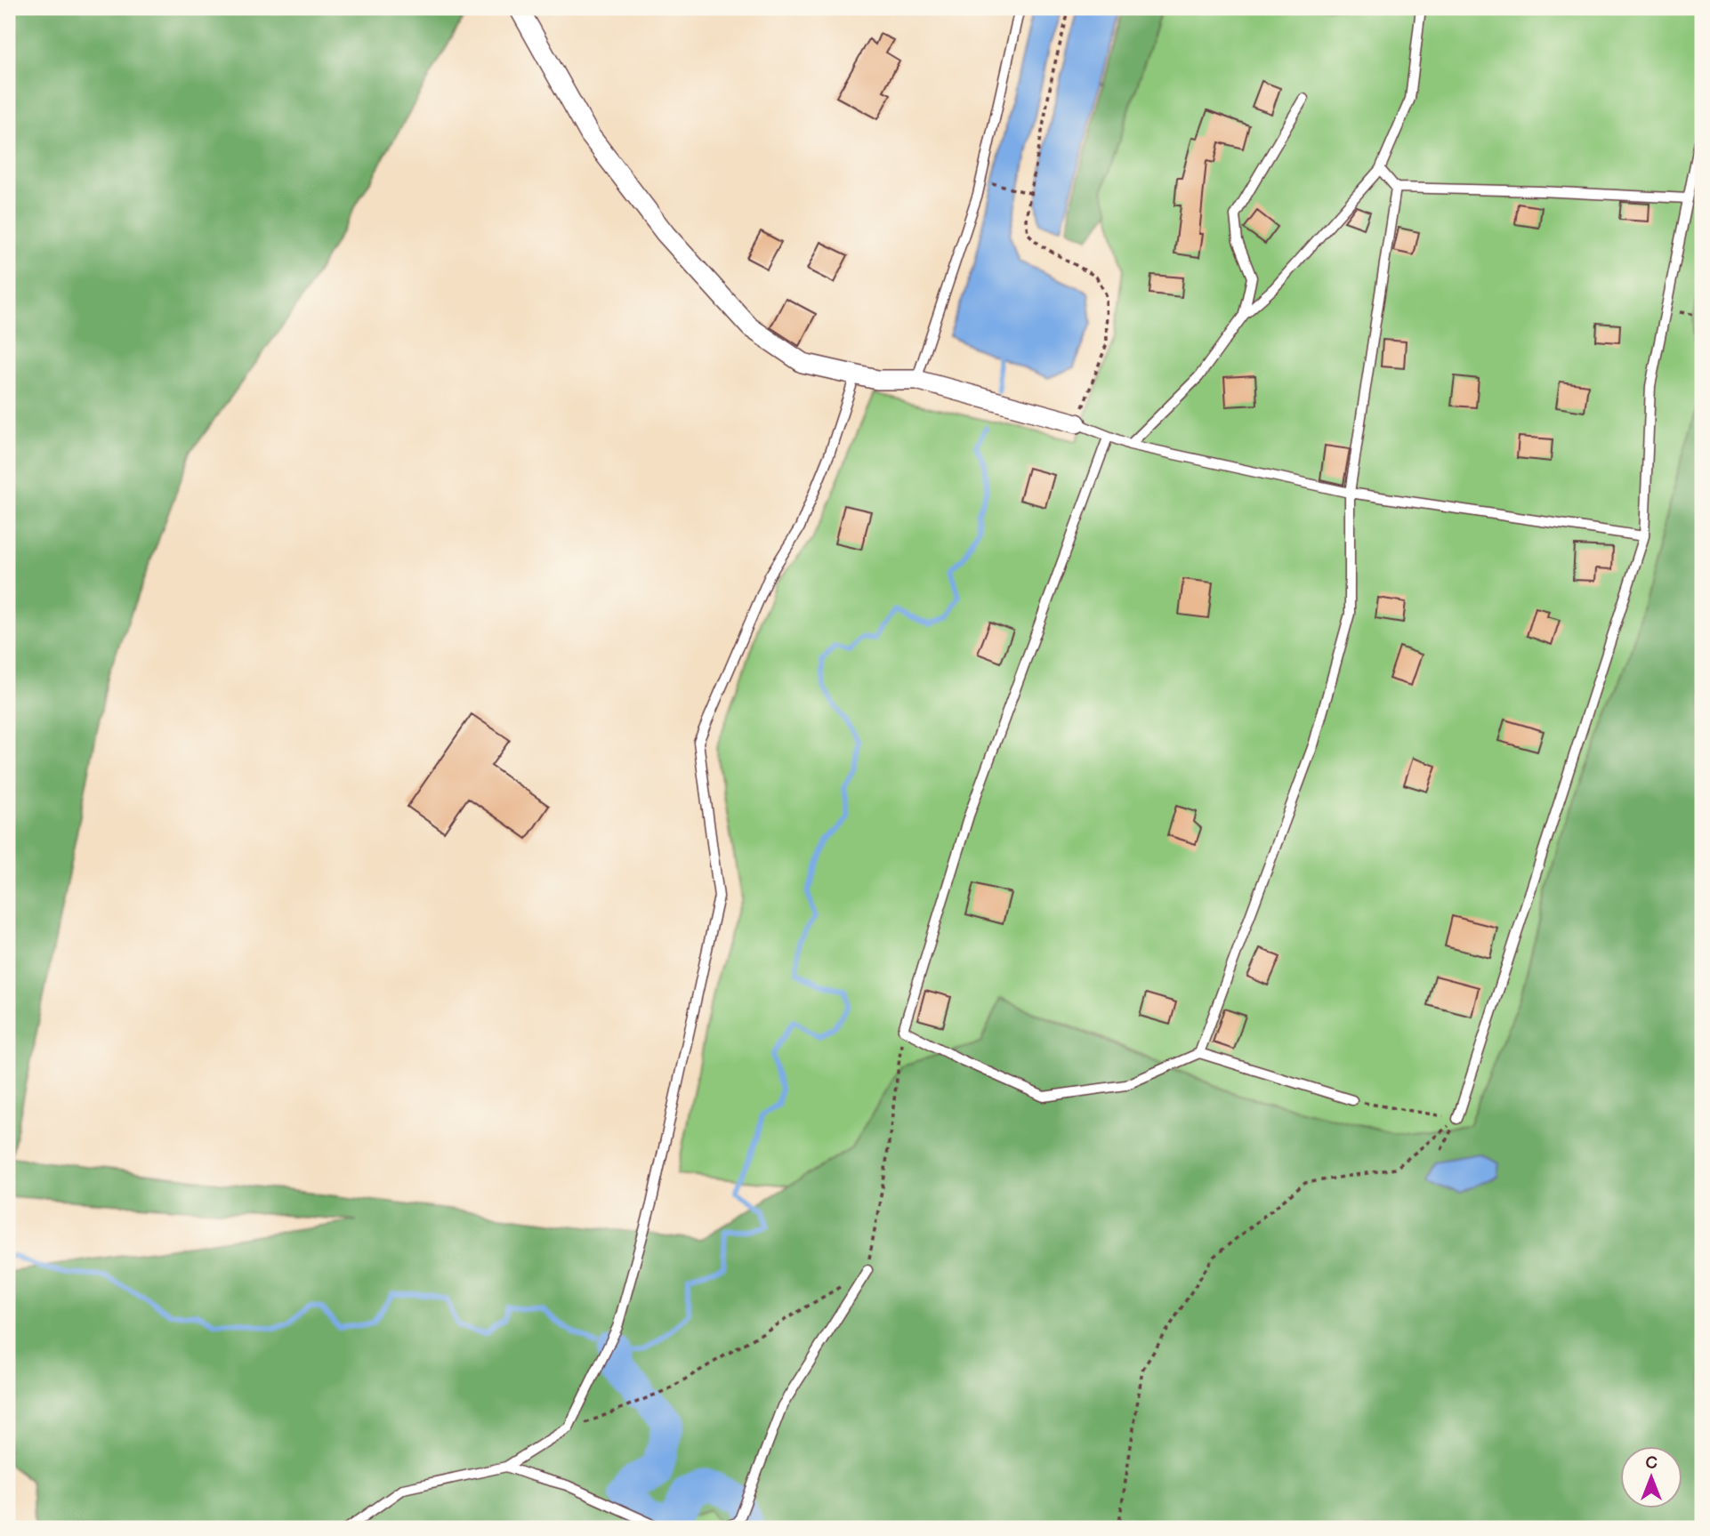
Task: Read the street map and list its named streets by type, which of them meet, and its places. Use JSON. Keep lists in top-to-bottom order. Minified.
{"north":"top"}
